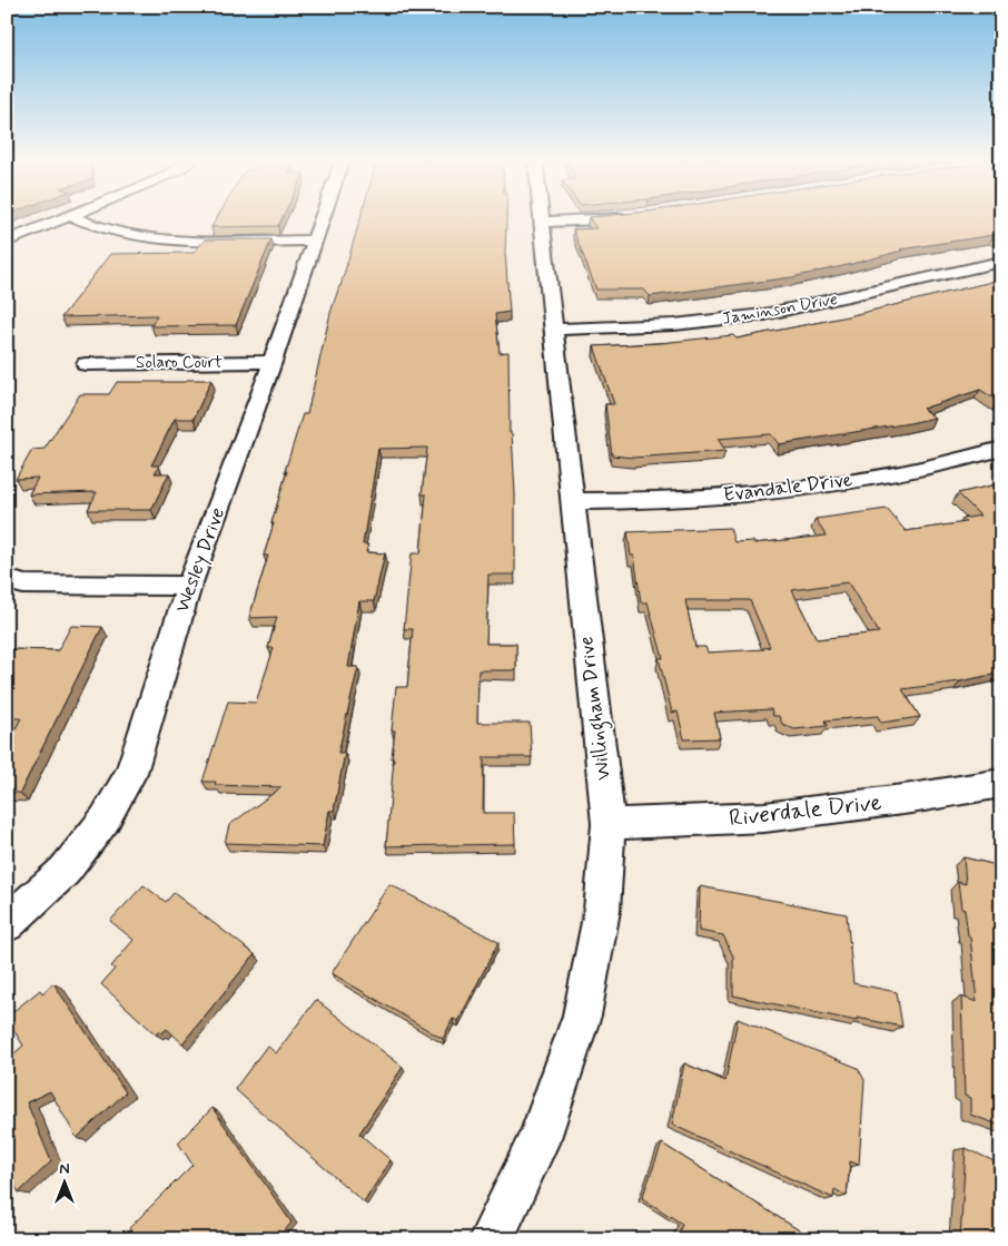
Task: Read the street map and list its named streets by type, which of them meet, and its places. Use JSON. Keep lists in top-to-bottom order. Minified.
{"streets":{"street":["Jaminson Drive","Solaro Court","Evandale Drive","Wesley Drive","Willingham Drive","Riverdale Drive"]},"crossings":[["Jaminson Drive","Willingham Drive"],["Solaro Court","Wesley Drive"],["Evandale Drive","Willingham Drive"],["Willingham Drive","Riverdale Drive"]],"north":"top"}
